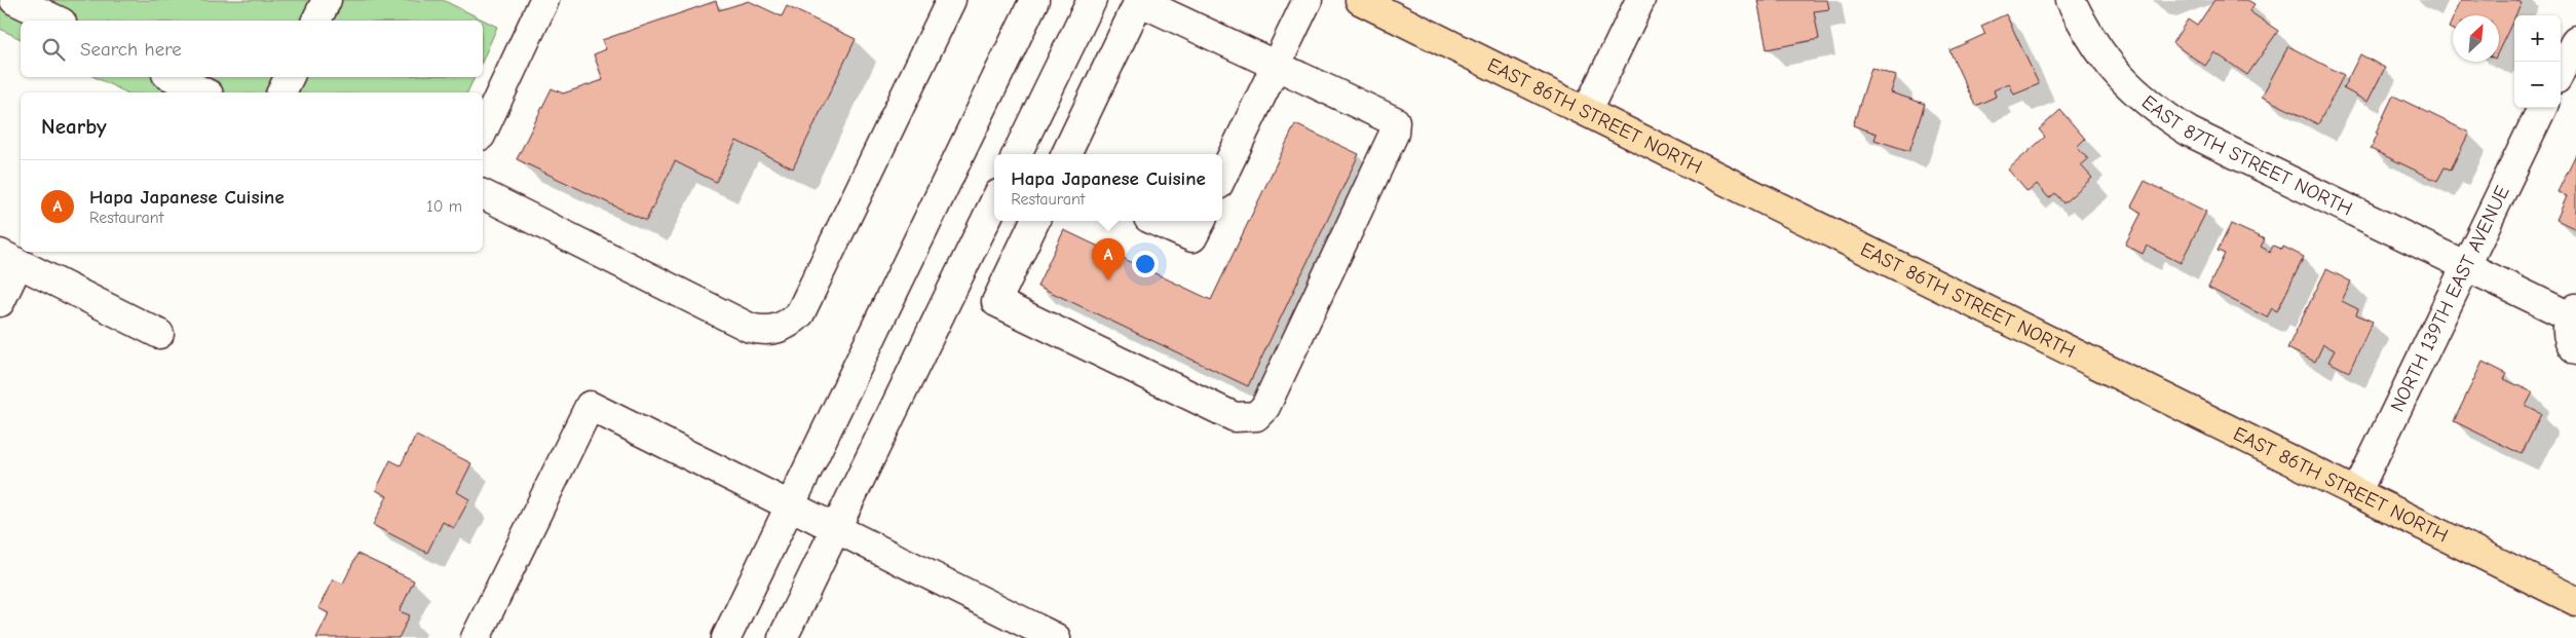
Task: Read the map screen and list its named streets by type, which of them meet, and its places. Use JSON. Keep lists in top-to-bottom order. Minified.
{"streets":{"main road":["EAST 86TH STREET NORTH"],"street":["EAST 87TH STREET NORTH","NORTH 139TH EAST AVENUE"]},"crossings":[["EAST 86TH STREET NORTH","NORTH 139TH EAST AVENUE"],["EAST 87TH STREET NORTH","NORTH 139TH EAST AVENUE"]],"north":"top right","page":{"map_buttons":["+","−"],"search":"Search here","heading":"Nearby","popup":["Hapa Japanese Cuisine","Restaurant"],"list":[{"mark":"A","name":"Hapa Japanese Cuisine","note":"Restaurant","value":"10 m"}],"pins":"A"}}
